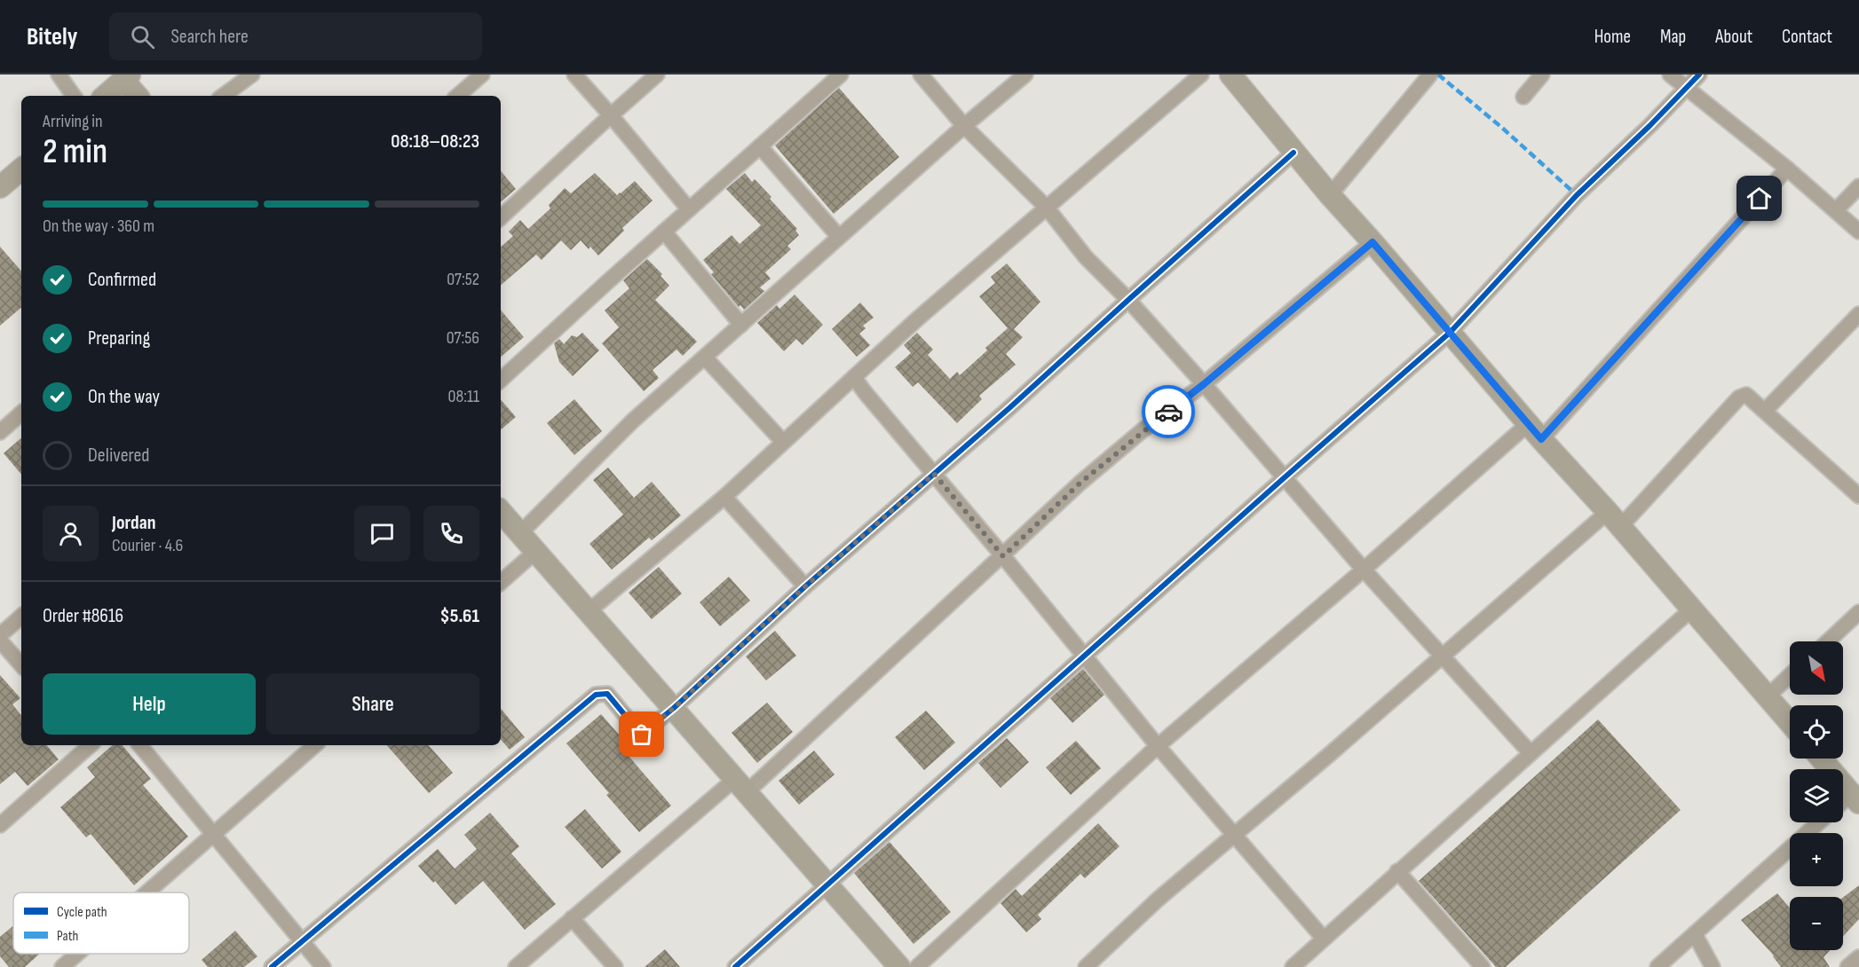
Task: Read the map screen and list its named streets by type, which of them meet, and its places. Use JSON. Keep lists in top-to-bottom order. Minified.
{"legend":["Cycle path","Path"],"north":"bottom right","page":{"header":"Bitely","search":"Search here","nav":["Home","Map","About","Contact"],"heading":["2 min","Arriving in","08:18–08:23"],"panel":["Jordan","Courier · 4.6","Order #8616","$5.61"],"bar":"On the way · 360 m","list":[["Confirmed","07:52"],["Preparing","07:56"],["On the way","08:11"],"Delivered"],"map_buttons":["+","−"],"buttons":["Help","Share"]}}
